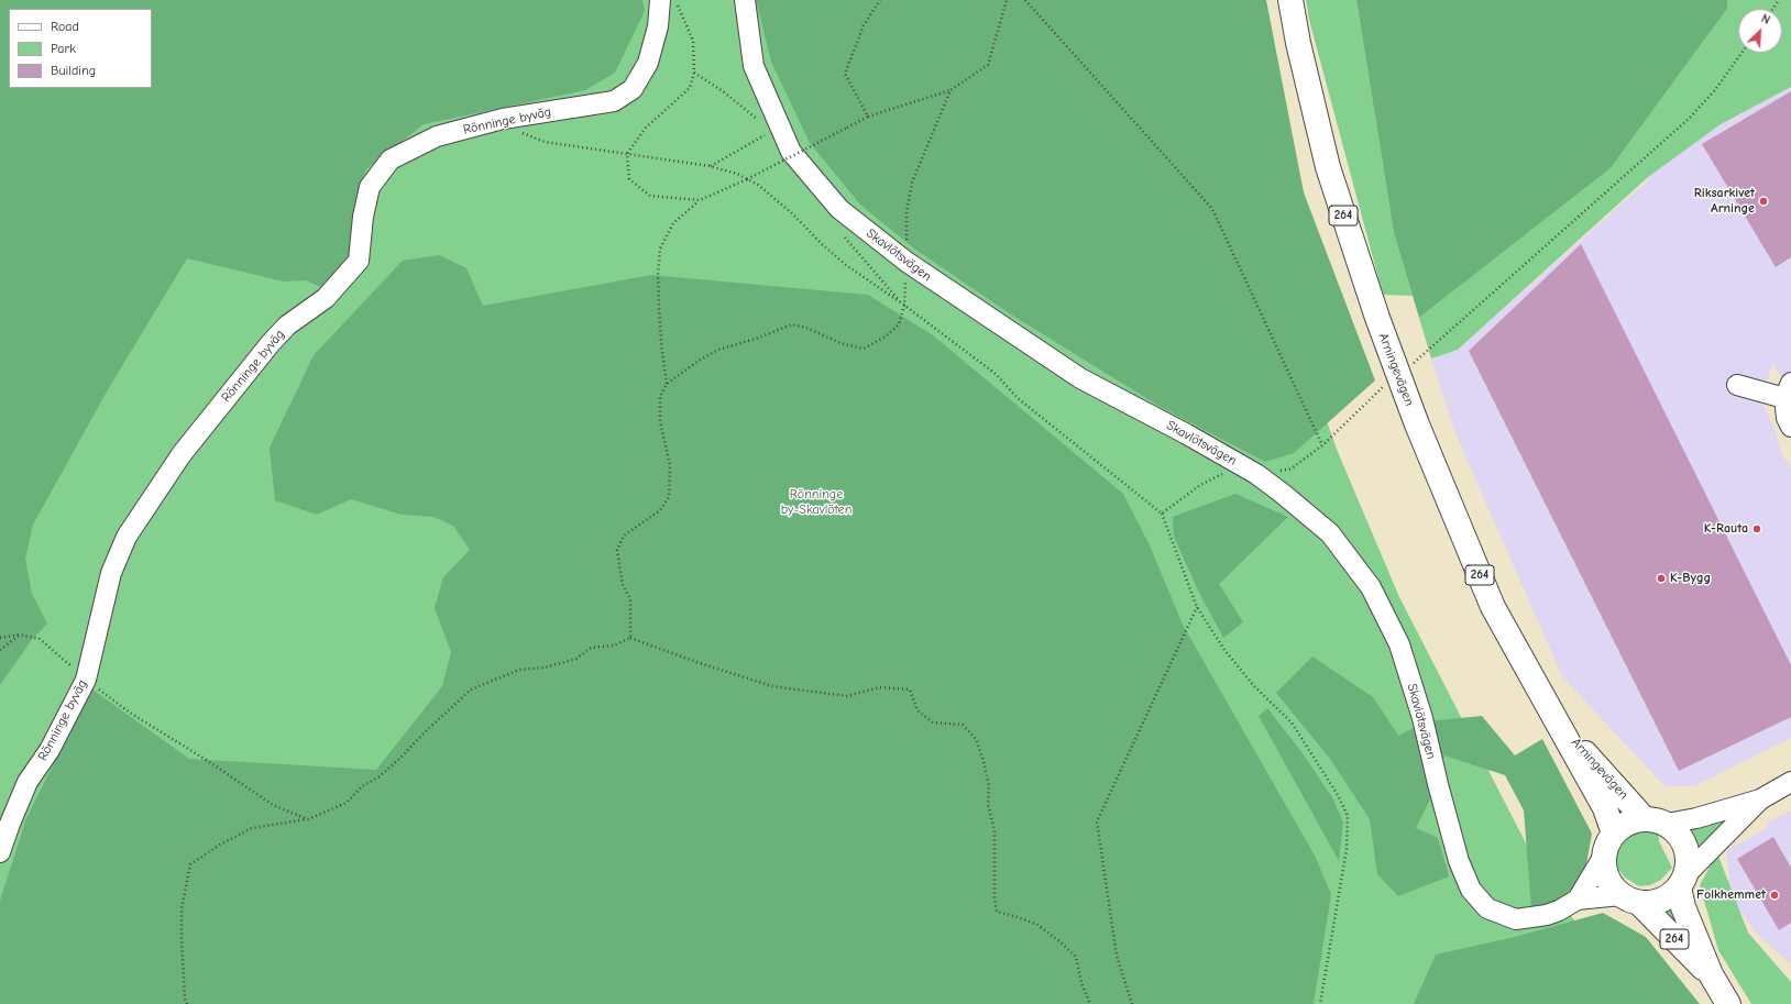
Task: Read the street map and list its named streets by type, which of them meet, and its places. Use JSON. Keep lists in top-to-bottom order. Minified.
{"streets":{"main road":["264","Arningevägen"],"street":["Rönninge byväg","Skavlötsvägen"]},"crossings":[["264","Skavlötsvägen"],["264","Arningevägen"],["Skavlötsvägen","Arningevägen"]],"parks":["Rönninge by-Skavlöten"],"places":["Riksarkivet Arninge","K-Rauta","K-Bygg","Folkhemmet"],"legend":["Road","Park","Building"],"north":"top right"}
